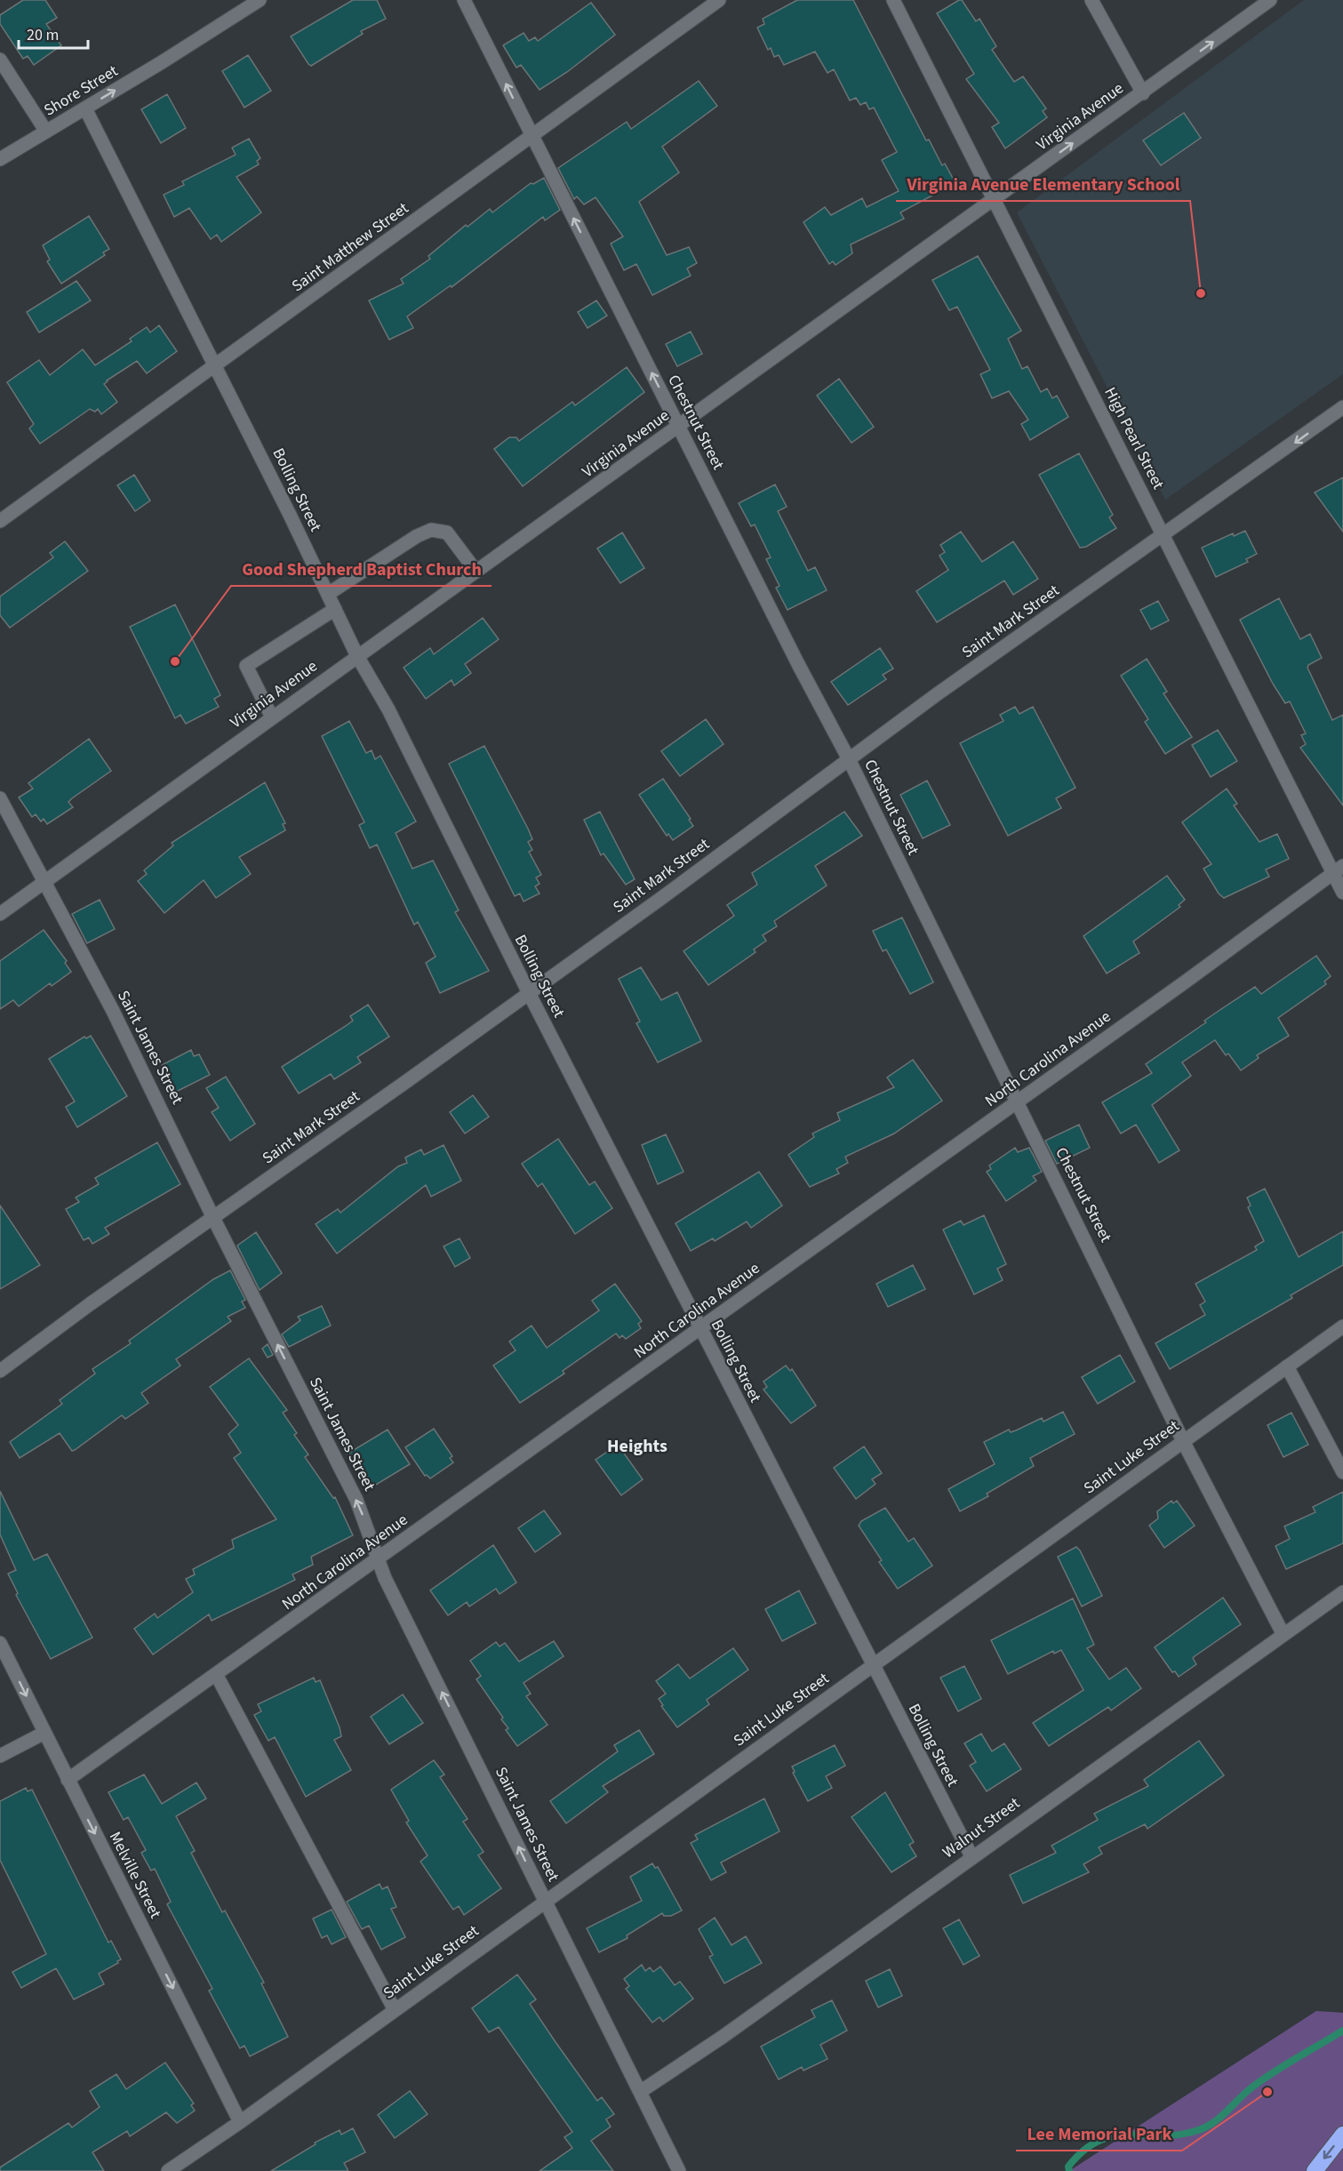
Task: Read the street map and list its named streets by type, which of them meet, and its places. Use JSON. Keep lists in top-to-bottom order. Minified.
{"streets":{"street":["Shore Street","Virginia Avenue","Saint Matthew Street","Chestnut Street","High Pearl Street","Bolling Street","Saint Mark Street","Saint James Street","North Carolina Avenue","Saint Luke Street","Walnut Street","Melville Street"]},"crossings":[["Shore Street","Bolling Street"],["Virginia Avenue","Chestnut Street"],["Virginia Avenue","High Pearl Street"],["Virginia Avenue","Bolling Street"],["Virginia Avenue","Saint James Street"],["Saint Matthew Street","Chestnut Street"],["Saint Matthew Street","Bolling Street"],["Chestnut Street","Saint Mark Street"],["Chestnut Street","North Carolina Avenue"],["Chestnut Street","Saint Luke Street"],["Chestnut Street","Walnut Street"],["High Pearl Street","Saint Mark Street"],["High Pearl Street","North Carolina Avenue"],["Bolling Street","Saint Mark Street"],["Bolling Street","North Carolina Avenue"],["Bolling Street","Saint Luke Street"],["Bolling Street","Walnut Street"],["Saint Mark Street","Saint James Street"],["Saint James Street","North Carolina Avenue"],["Saint James Street","Saint Luke Street"],["Saint James Street","Walnut Street"],["North Carolina Avenue","Melville Street"],["Saint Luke Street","Melville Street"]],"one_way":["Shore Street","Saint James Street","Melville Street"],"districts":["Heights"],"places":["Virginia Avenue Elementary School","Good Shepherd Baptist Church","Lee Memorial Park"],"scale_bar":"20 m"}
